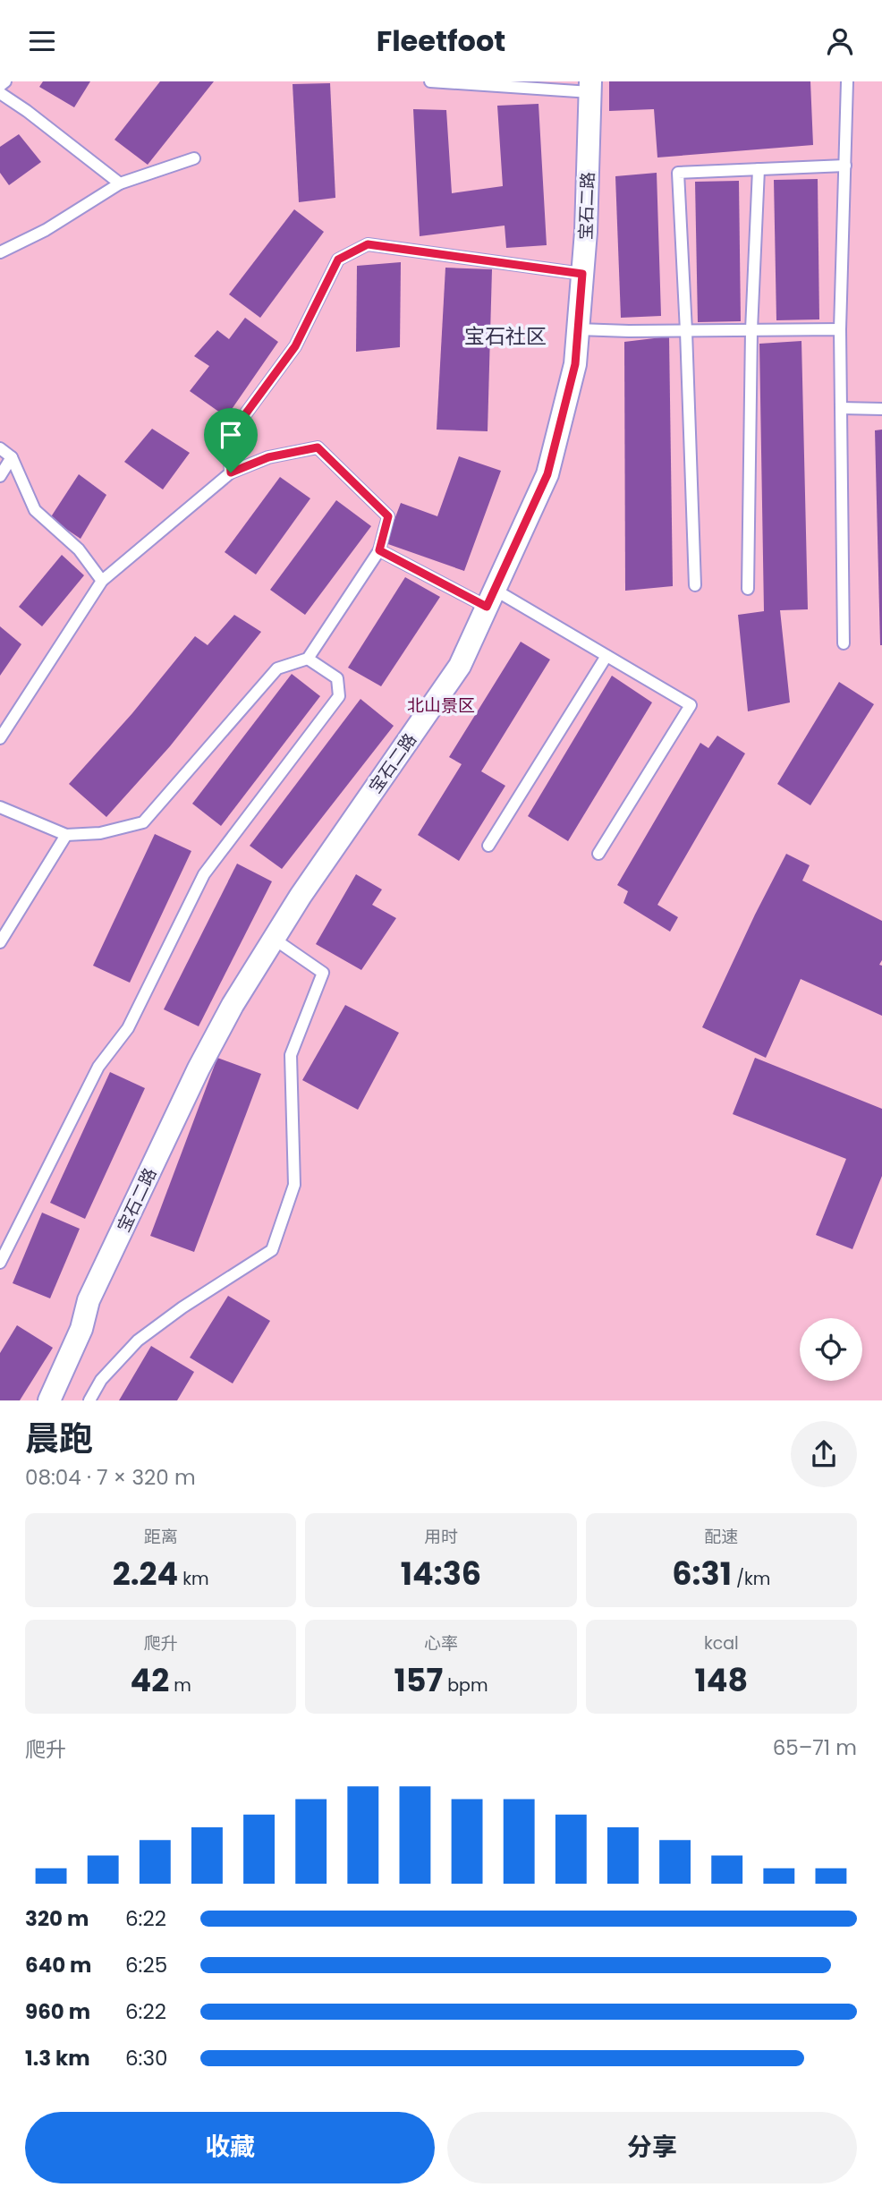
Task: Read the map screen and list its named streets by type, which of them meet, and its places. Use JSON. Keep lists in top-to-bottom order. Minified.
{"streets":{"street":["宝石二路"]},"districts":["宝石社区"],"parks":["北山景区"],"page":{"header":"Fleetfoot","heading":["晨跑","08:04 · 7 × 320 m"],"stats":[["距离","2.24 km"],["用时","14:36"],["配速","6:31 /km"],["爬升","42 m"],["心率","157 bpm"],["kcal","148"]],"chart":["爬升","65–71 m"],"list":[{"name":"320 m","note":"6:22"},{"name":"640 m","note":"6:25"},{"name":"960 m","note":"6:22"},{"name":"1.3 km","note":"6:30"}],"buttons":["收藏","分享"]}}
